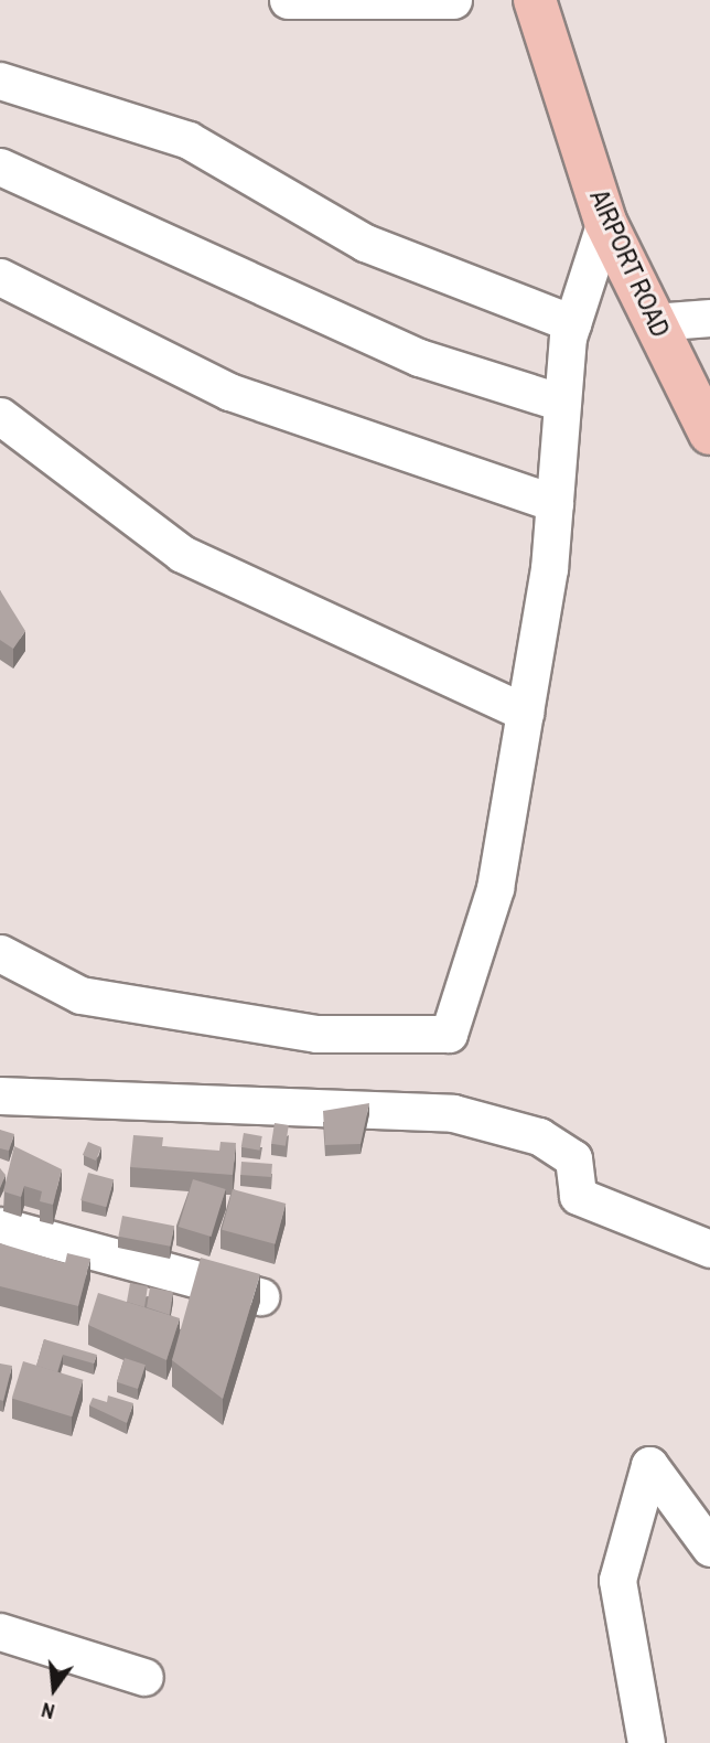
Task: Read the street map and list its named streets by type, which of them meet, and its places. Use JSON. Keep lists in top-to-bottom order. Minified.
{"streets":{"main road":["AIRPORT ROAD"]},"north":"bottom"}
